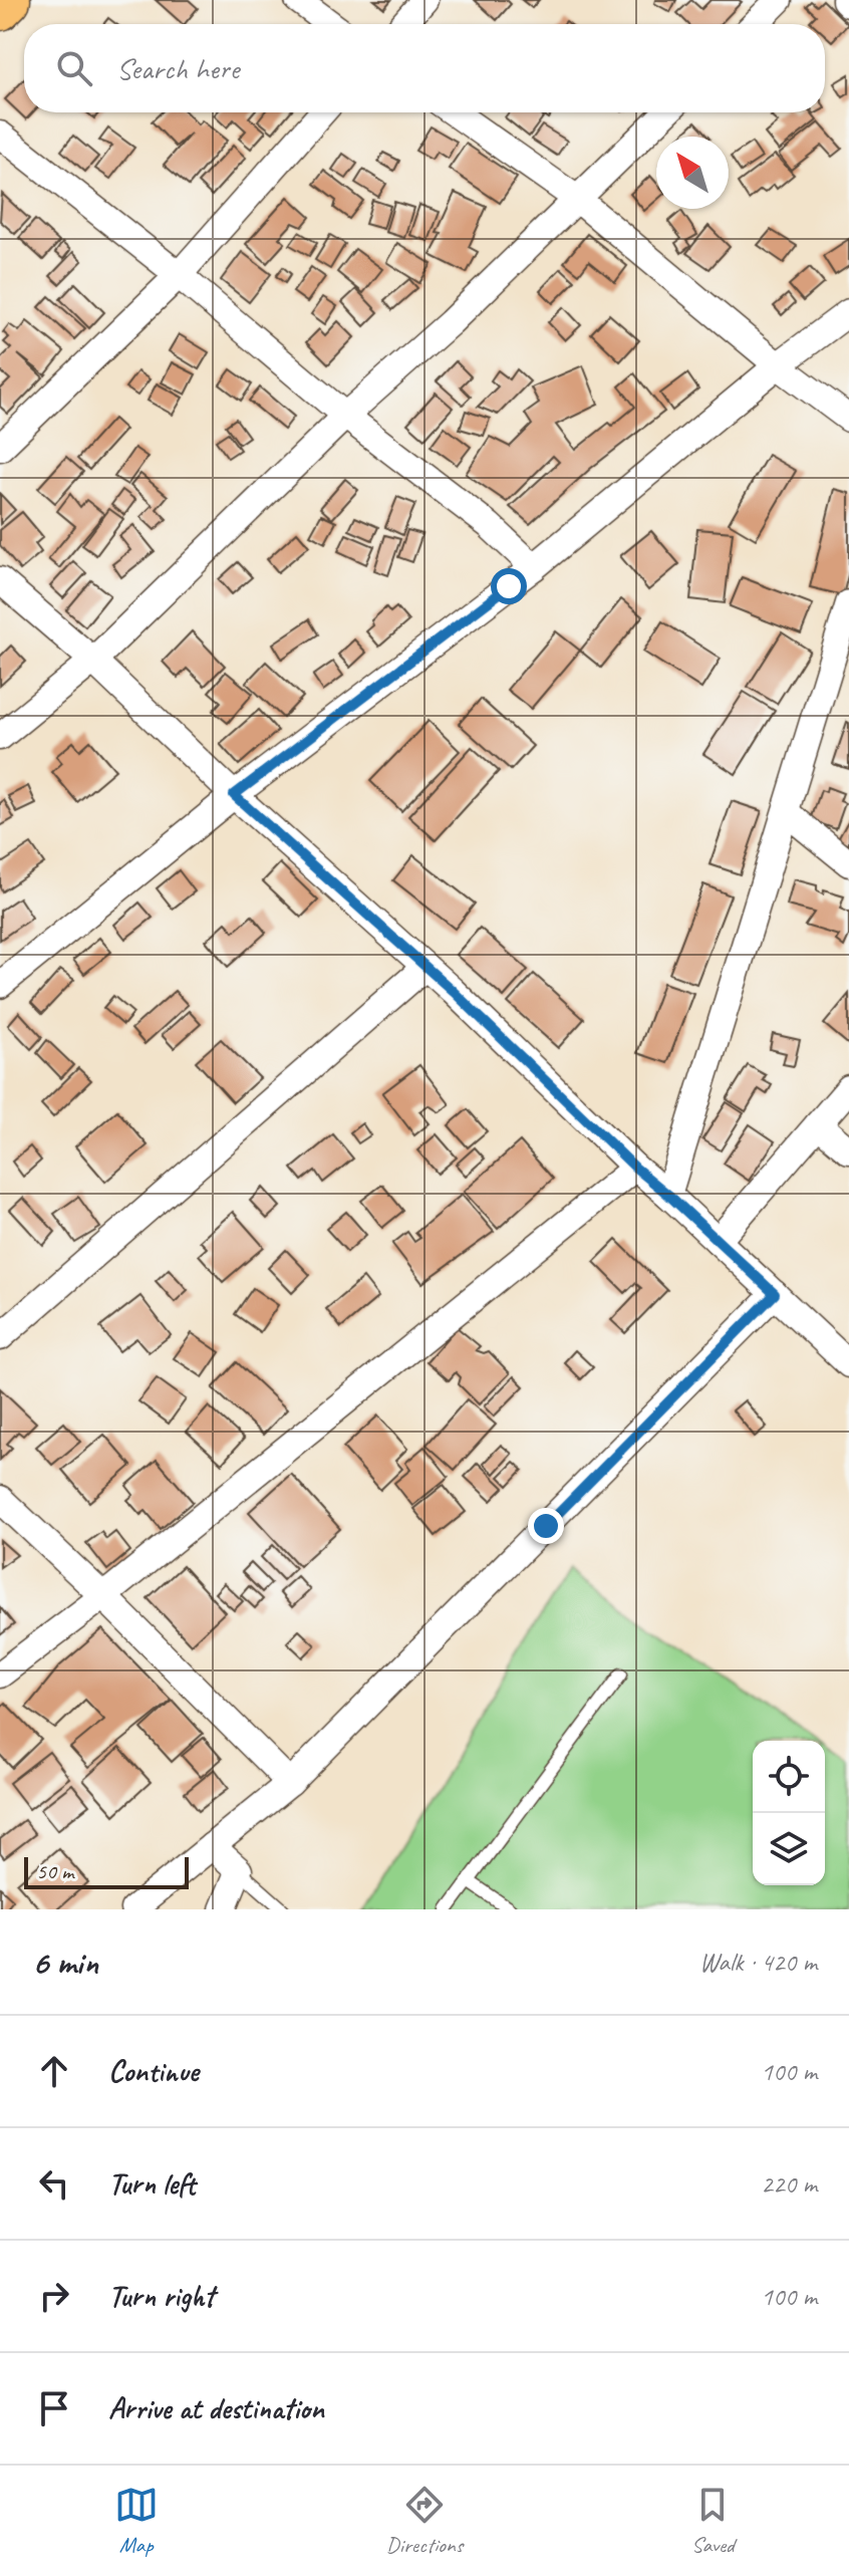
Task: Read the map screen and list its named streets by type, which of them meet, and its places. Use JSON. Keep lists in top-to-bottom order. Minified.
{"scale_bar":"50 m","north":"top left","page":{"search":"Search here","scale":"50 m","heading":["6 min","Walk · 420 m"],"list":[["Continue","100 m"],["Turn left","220 m"],["Turn right","100 m"],"Arrive at destination"],"nav":["Map","Directions","Saved"]}}
